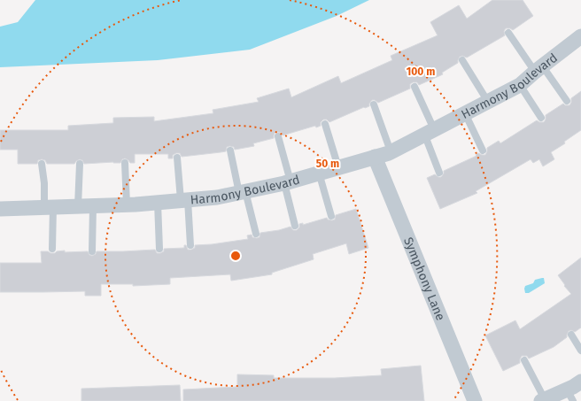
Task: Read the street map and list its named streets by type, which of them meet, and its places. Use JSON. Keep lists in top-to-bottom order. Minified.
{"streets":{"street":["Harmony Boulevard","Symphony Lane"]},"crossings":[["Harmony Boulevard","Symphony Lane"]],"rings":["100 m","50 m"]}
